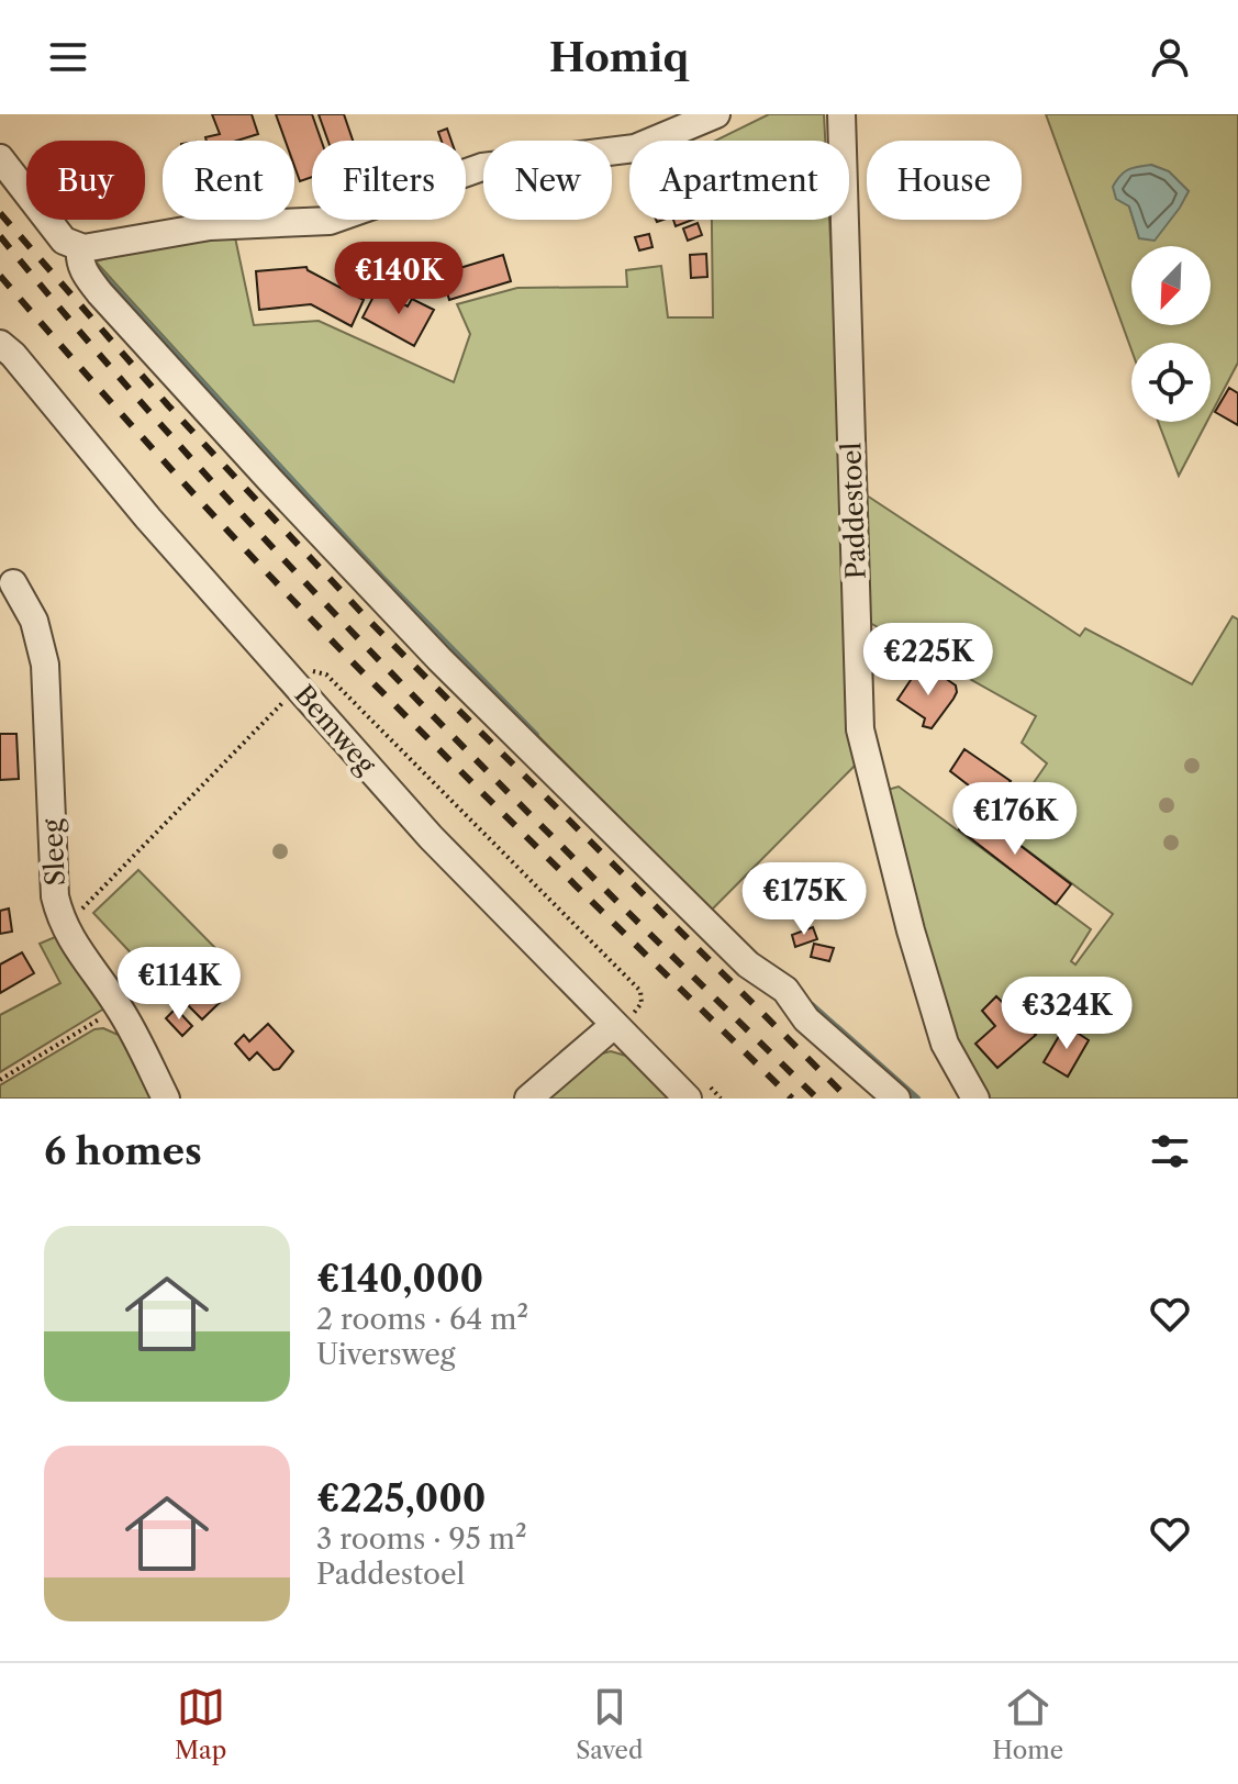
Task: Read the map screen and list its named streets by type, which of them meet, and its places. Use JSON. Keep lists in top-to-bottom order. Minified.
{"streets":{"street":["Paddestoel","Bemweg","Sleeg"]},"north":"bottom left","page":{"header":"Homiq","chip":["Buy","Rent","Filters","New","Apartment","House"],"price":["€140K","€225K","€176K","€175K","€114K","€324K"],"heading":"6 homes","list":[{"name":"€140,000","note":"2 rooms · 64 m² · Uiversweg"},{"name":"€225,000","note":"3 rooms · 95 m² · Paddestoel"}],"tabs":["Map","Saved","Home"]}}
